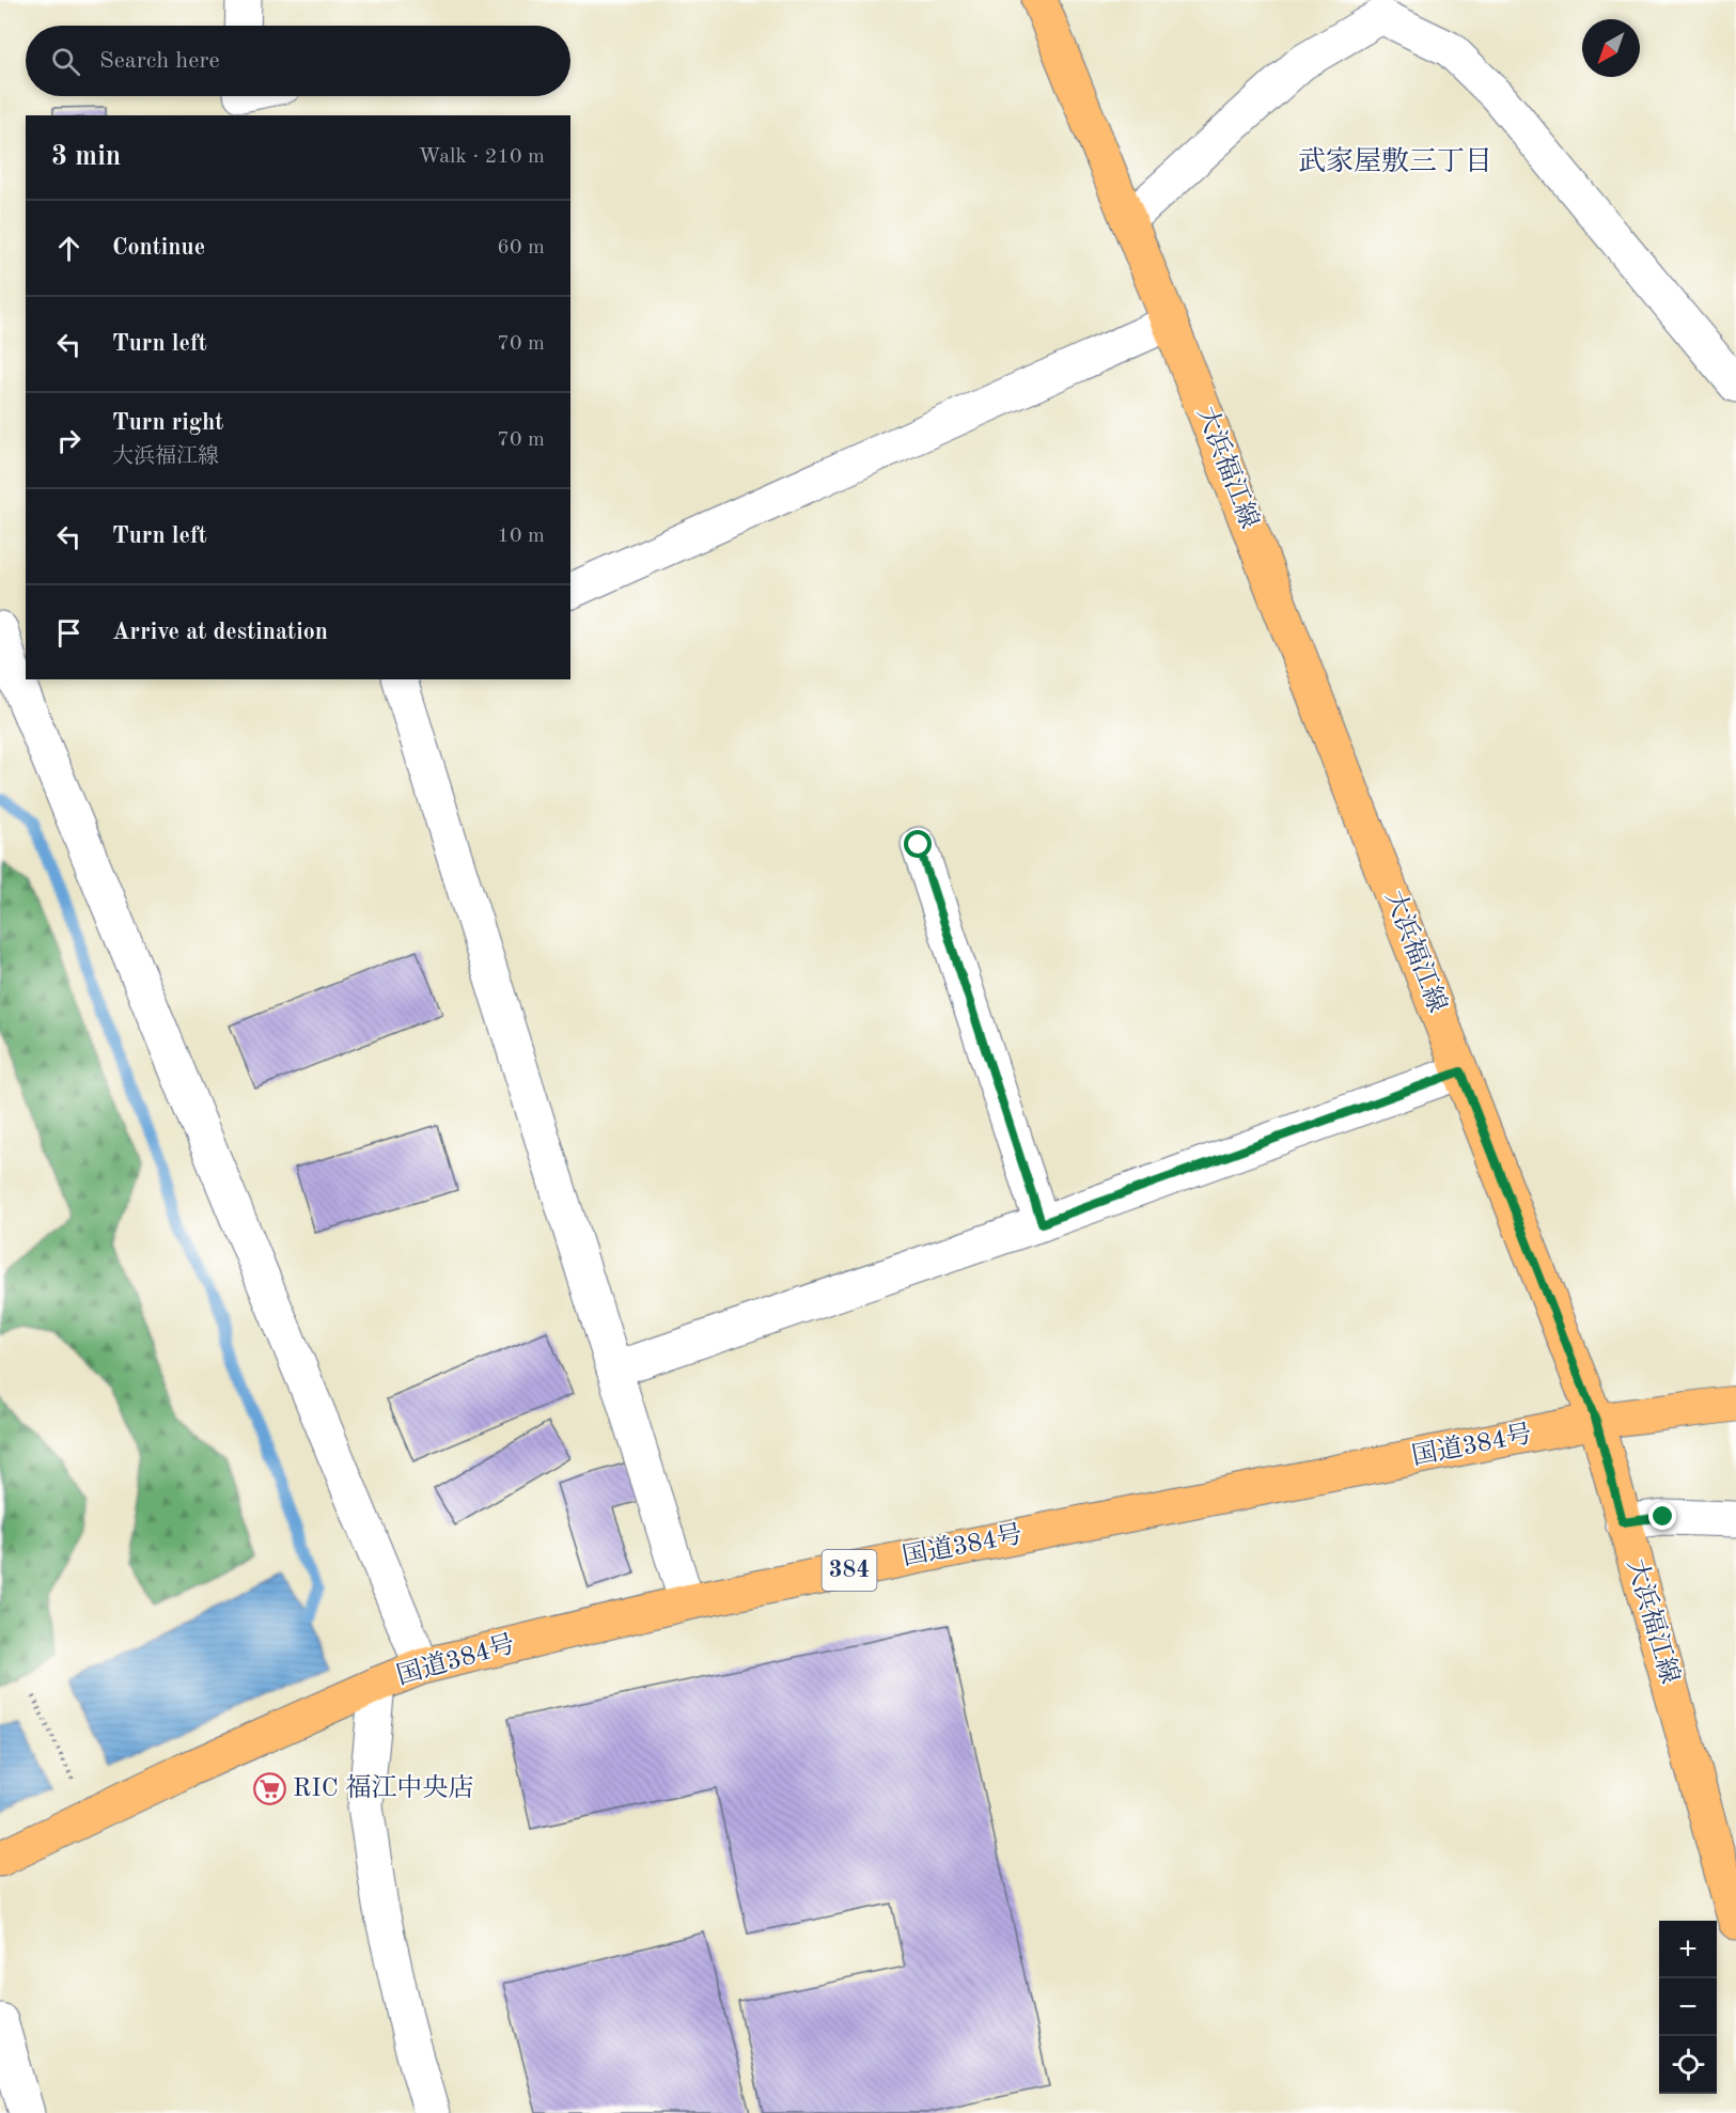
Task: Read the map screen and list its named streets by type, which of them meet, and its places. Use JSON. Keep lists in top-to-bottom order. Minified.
{"streets":{"main road":["大浜福江線","国道384号","384"]},"crossings":[["大浜福江線","国道384号"]],"districts":["武家屋敷三丁目"],"places":{"supermarket":["RIC 福江中央店"]},"north":"bottom left","page":{"search":"Search here","heading":["3 min","Walk · 210 m"],"list":[["Continue","60 m"],["Turn left","70 m"],["Turn right","大浜福江線","70 m"],["Turn left","10 m"],"Arrive at destination"],"map_buttons":["+","−"]}}
